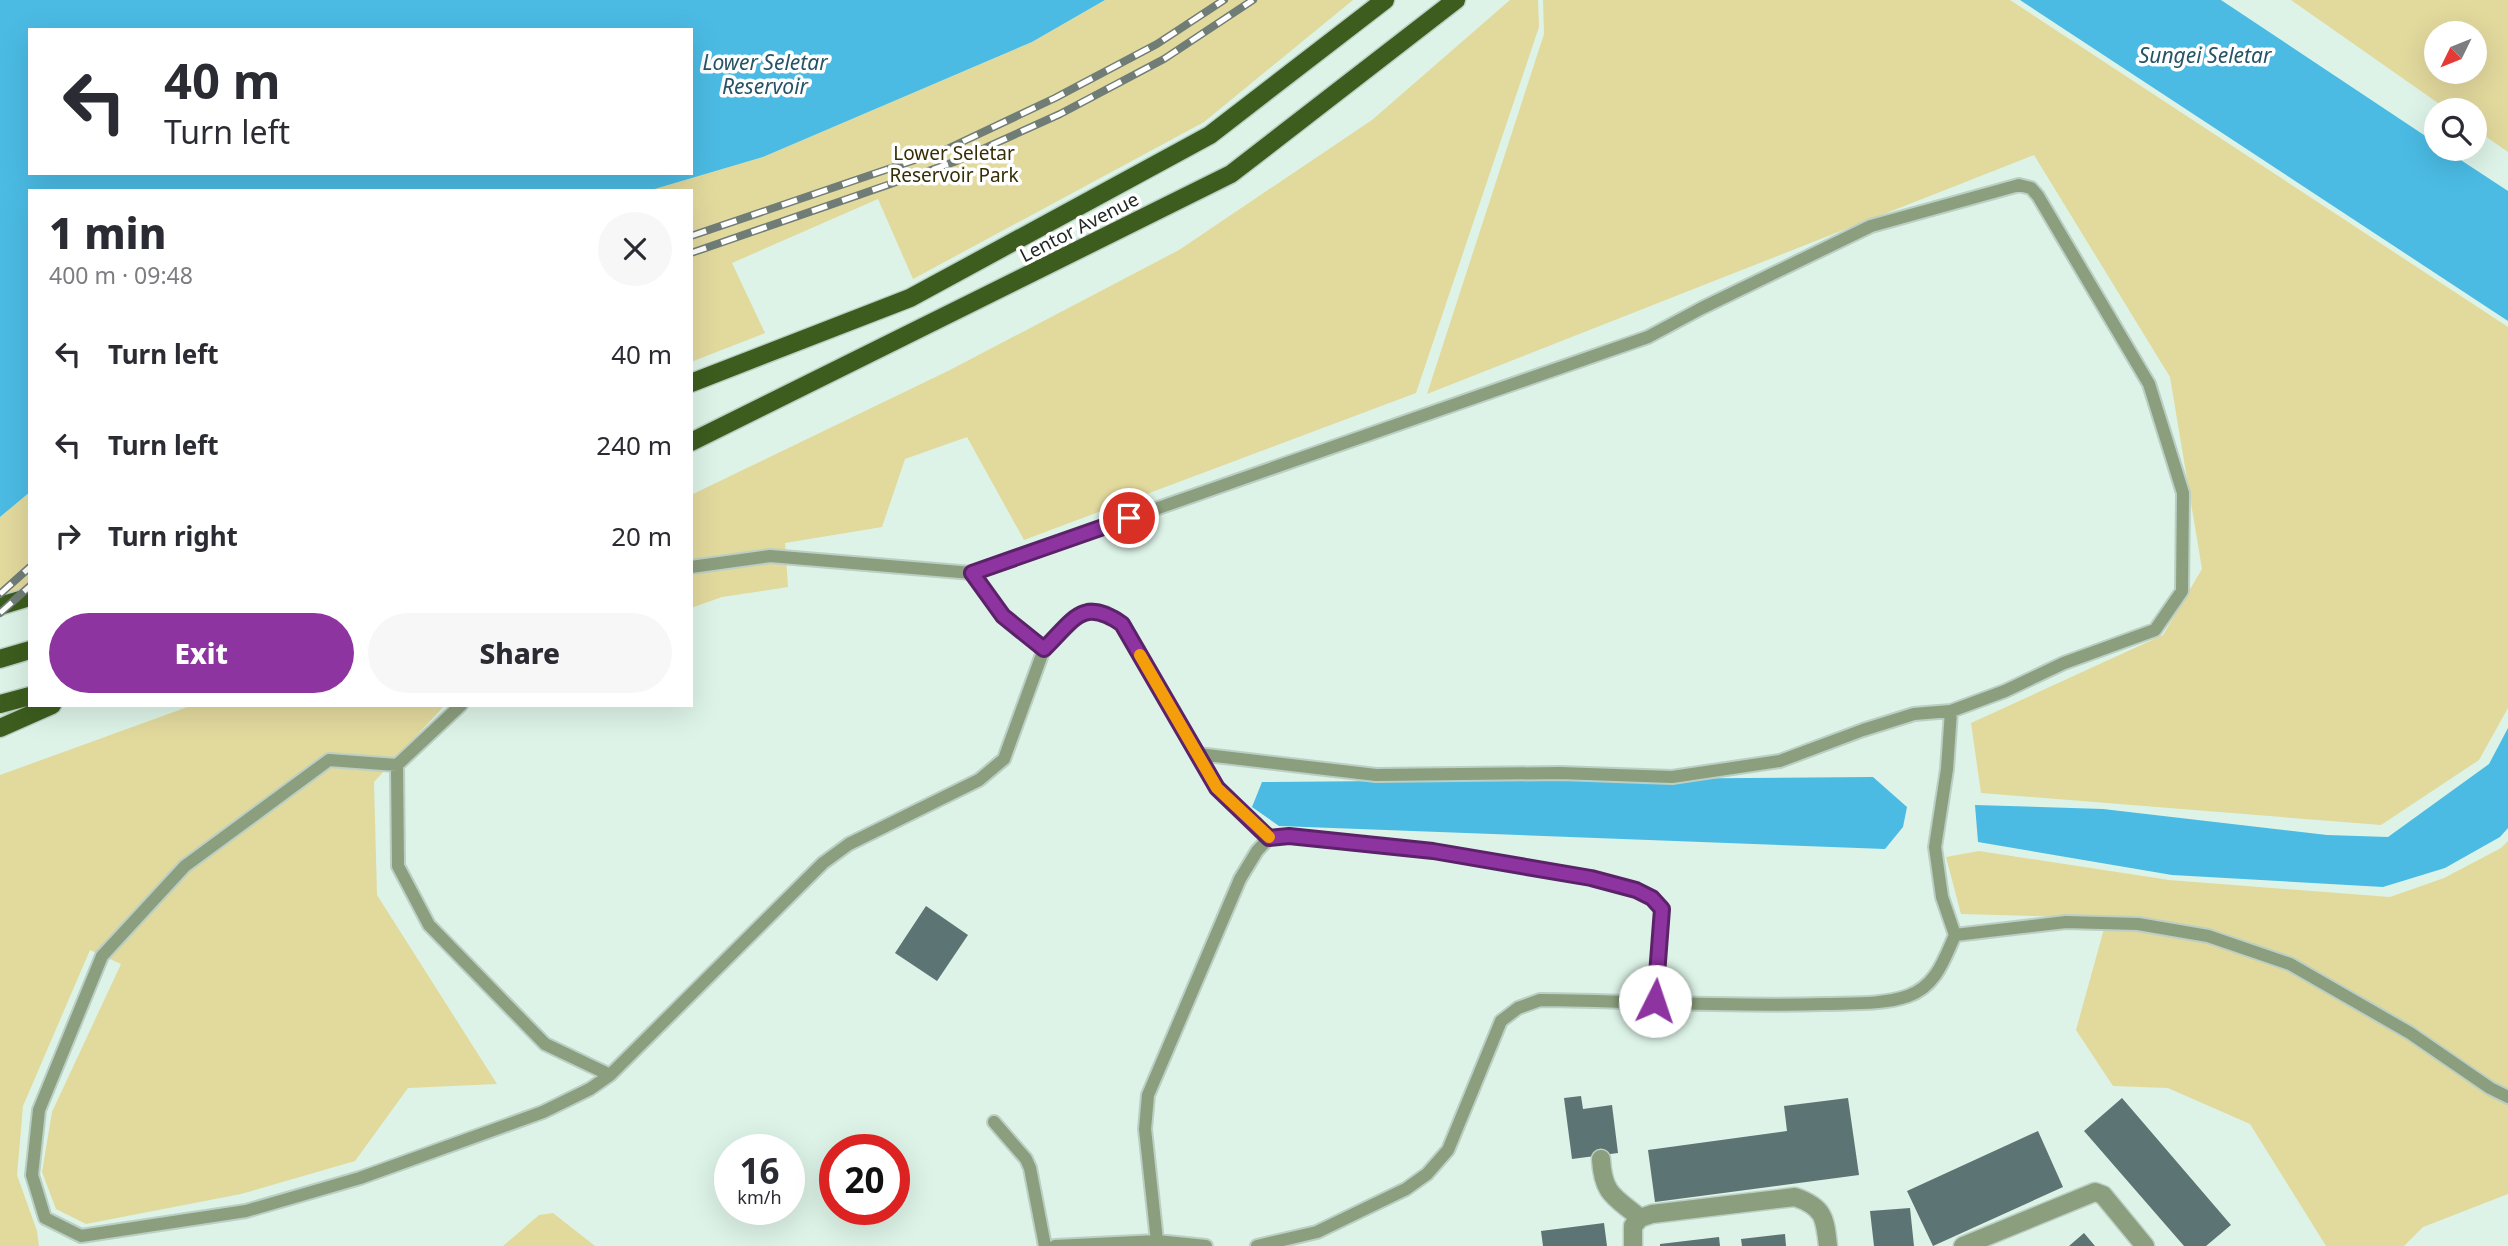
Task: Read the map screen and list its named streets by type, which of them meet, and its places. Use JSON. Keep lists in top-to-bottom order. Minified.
{"streets":{"main road":["Lentor Avenue"]},"water":["Sungei Seletar","Lower Seletar Reservoir"],"parks":["Lower Seletar Reservoir Park"],"north":"bottom left","page":{"turn":["40 m","Turn left"],"heading":["1 min","400 m · 09:48"],"list":[{"name":"Turn left","value":"40 m"},{"name":"Turn left","value":"240 m"},{"name":"Turn right","value":"20 m"}],"buttons":["Exit","Share"],"speed":"16 km/h","limit":"20"}}
